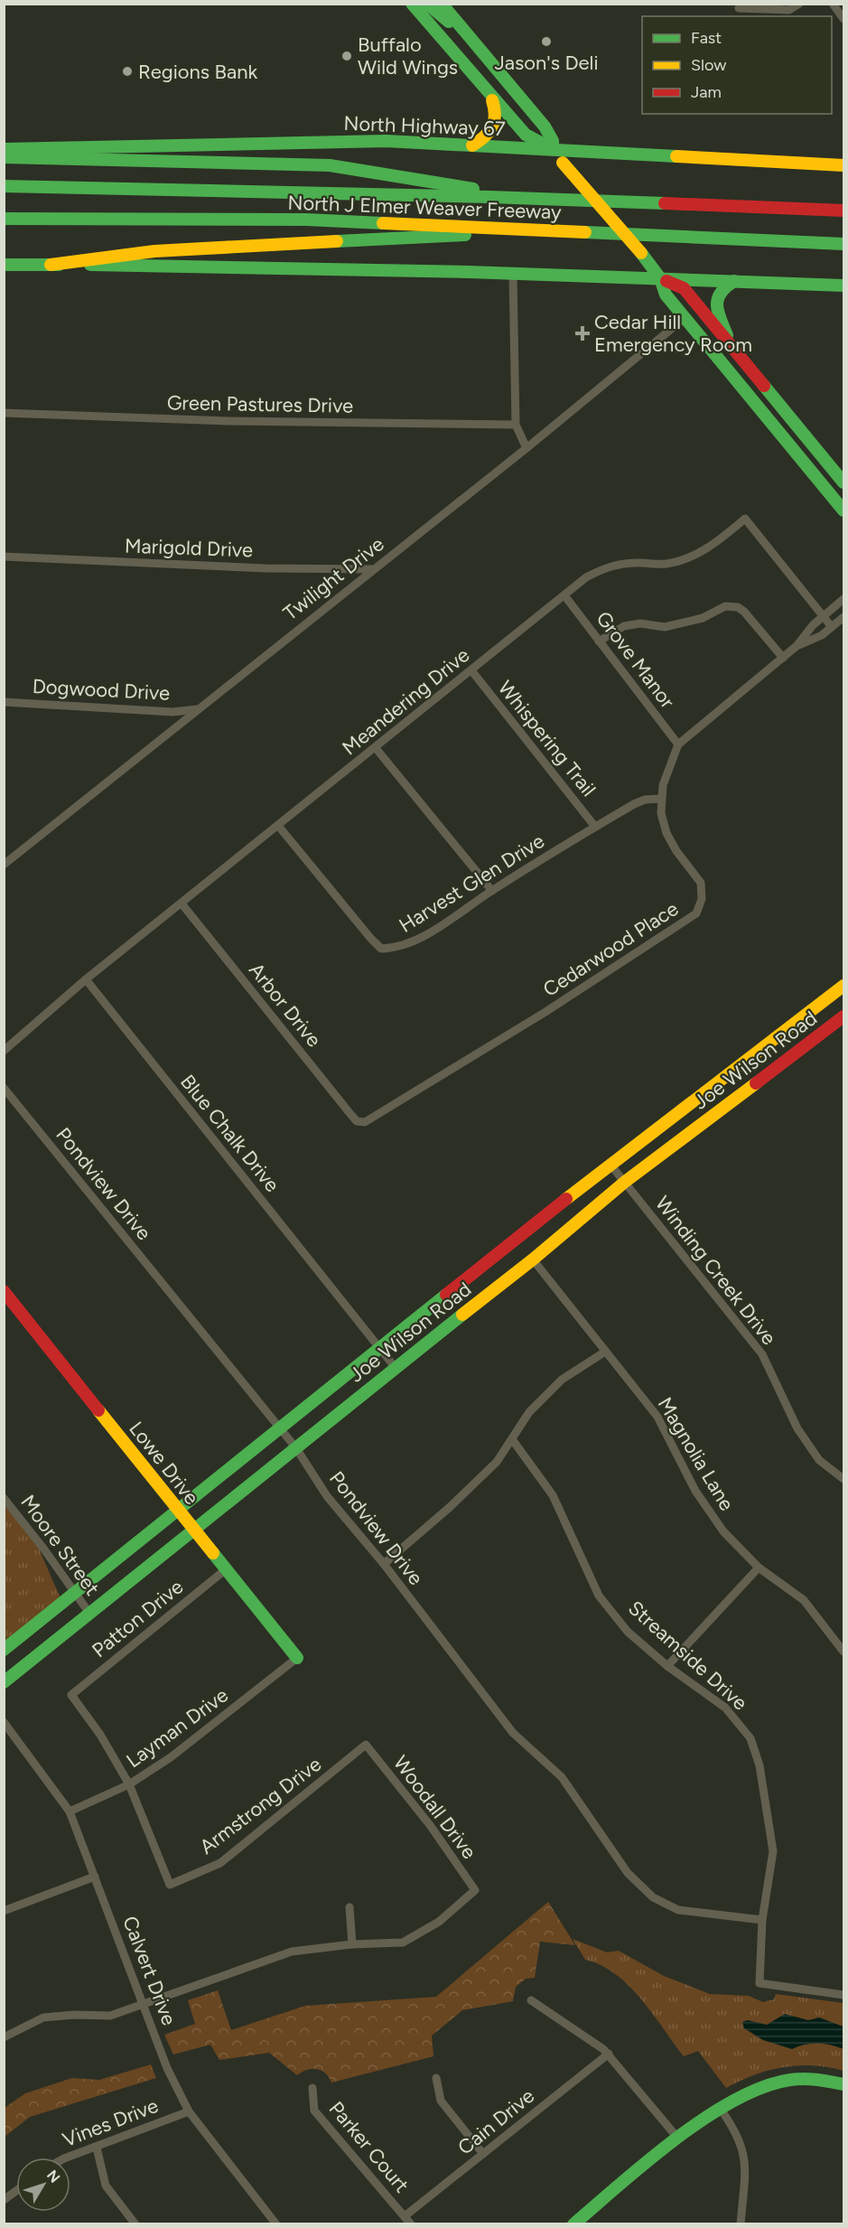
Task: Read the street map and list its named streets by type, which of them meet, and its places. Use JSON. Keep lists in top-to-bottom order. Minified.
{"streets":{"main road":["North Highway 67","North J Elmer Weaver Freeway","Joe Wilson Road","Lowe Drive"],"street":["Green Pastures Drive","Marigold Drive","Twilight Drive","Grove Manor","Dogwood Drive","Meandering Drive","Whispering Trail","Harvest Glen Drive","Cedarwood Place","Arbor Drive","Blue Chalk Drive","Pondview Drive","Winding Creek Drive","Magnolia Lane","Moore Street","Patton Drive","Streamside Drive","Layman Drive","Armstrong Drive","Woodall Drive","Calvert Drive","Cain Drive","Vines Drive","Parker Court"]},"crossings":[["Marigold Drive","Twilight Drive"],["Twilight Drive","Dogwood Drive"],["Grove Manor","Meandering Drive"],["Grove Manor","Cedarwood Place"],["Meandering Drive","Whispering Trail"],["Meandering Drive","Harvest Glen Drive"],["Meandering Drive","Cedarwood Place"],["Meandering Drive","Arbor Drive"],["Meandering Drive","Blue Chalk Drive"],["Whispering Trail","Harvest Glen Drive"],["Harvest Glen Drive","Cedarwood Place"],["Cedarwood Place","Arbor Drive"],["Joe Wilson Road","Blue Chalk Drive"],["Joe Wilson Road","Pondview Drive"],["Joe Wilson Road","Winding Creek Drive"],["Joe Wilson Road","Magnolia Lane"],["Joe Wilson Road","Lowe Drive"],["Joe Wilson Road","Moore Street"],["Pondview Drive","Streamside Drive"],["Lowe Drive","Patton Drive"],["Lowe Drive","Layman Drive"],["Patton Drive","Layman Drive"],["Patton Drive","Armstrong Drive"],["Layman Drive","Armstrong Drive"],["Layman Drive","Calvert Drive"],["Armstrong Drive","Woodall Drive"],["Calvert Drive","Vines Drive"],["Cain Drive","Parker Court"]],"places":{"other":["Jason's Deli","Buffalo Wild Wings","Regions Bank"],"health":["Cedar Hill Emergency Room"]},"legend":["Fast","Slow","Jam"],"north":"top right"}
